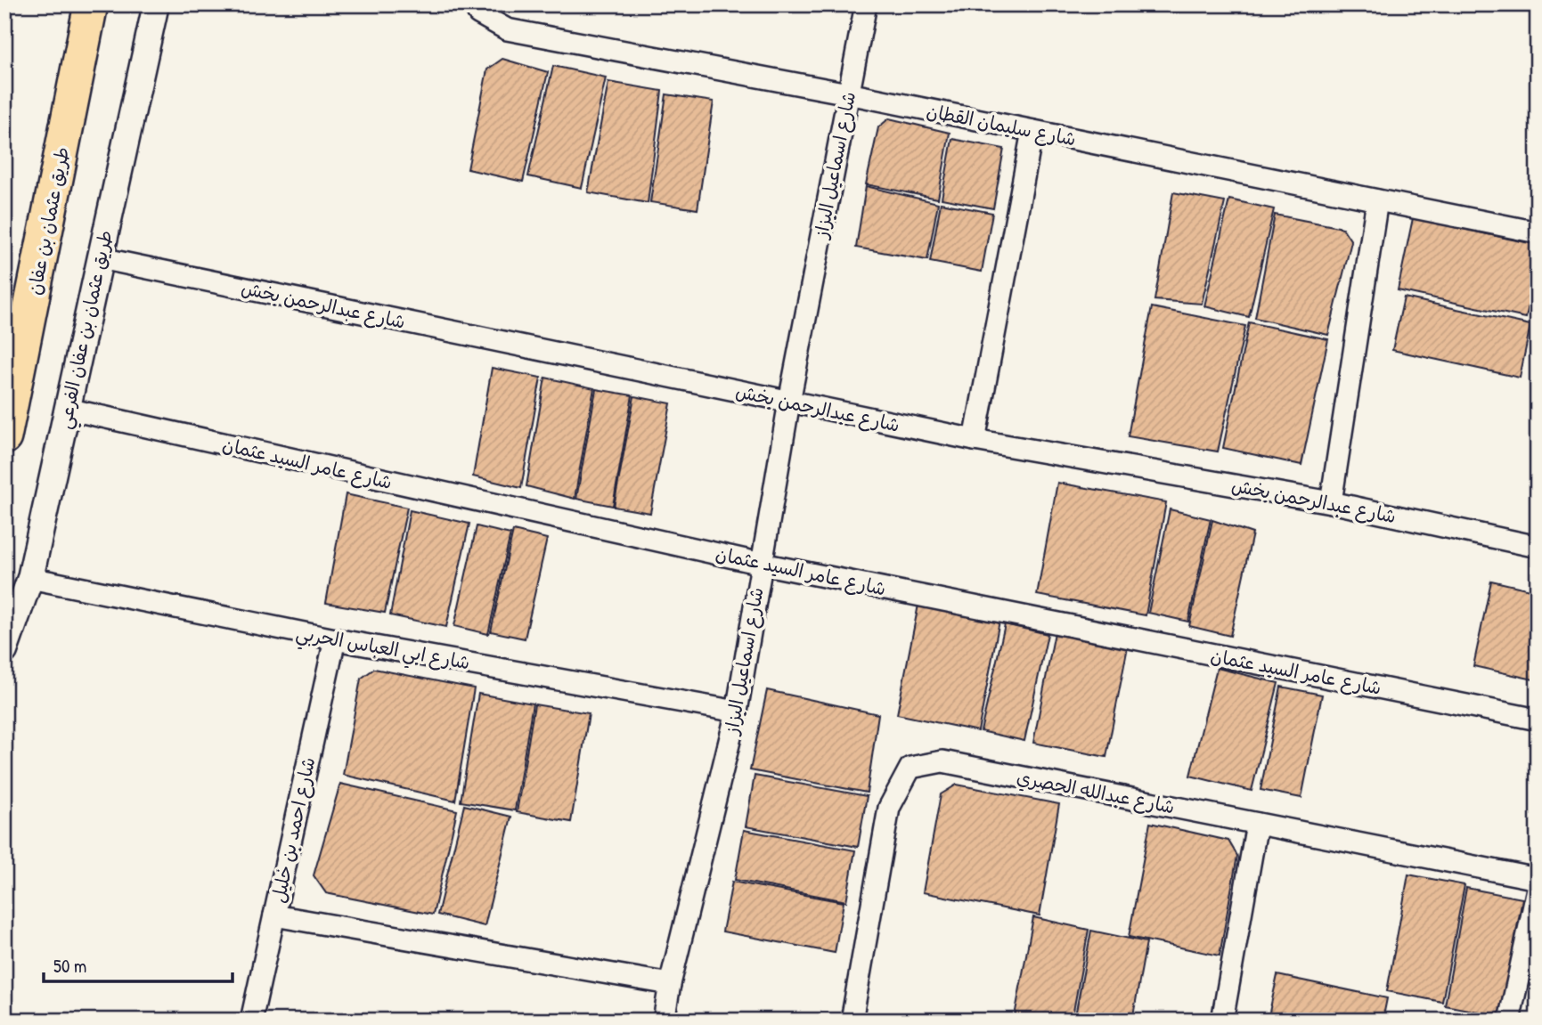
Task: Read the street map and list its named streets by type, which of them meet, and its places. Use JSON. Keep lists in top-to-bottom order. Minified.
{"streets":{"main road":["طريق عثمان بن عفان"],"street":["شارع سليمان القطان","شارع اسماعيل البزاز","شارع عبدالرحمن بخش","طريق عثمان بن عفان الفرعي","شارع عامر السيد عثمان","شارع ابي العباس الحربي","شارع عبدالله الحصري","شارع احمد بن خليل"]},"crossings":[["شارع سليمان القطان","شارع اسماعيل البزاز"],["شارع اسماعيل البزاز","شارع عبدالرحمن بخش"],["شارع اسماعيل البزاز","شارع عامر السيد عثمان"],["شارع اسماعيل البزاز","شارع ابي العباس الحربي"],["شارع عبدالرحمن بخش","طريق عثمان بن عفان الفرعي"],["طريق عثمان بن عفان الفرعي","شارع عامر السيد عثمان"],["طريق عثمان بن عفان الفرعي","شارع ابي العباس الحربي"],["شارع ابي العباس الحربي","شارع احمد بن خليل"]],"scale_bar":"50 m"}
